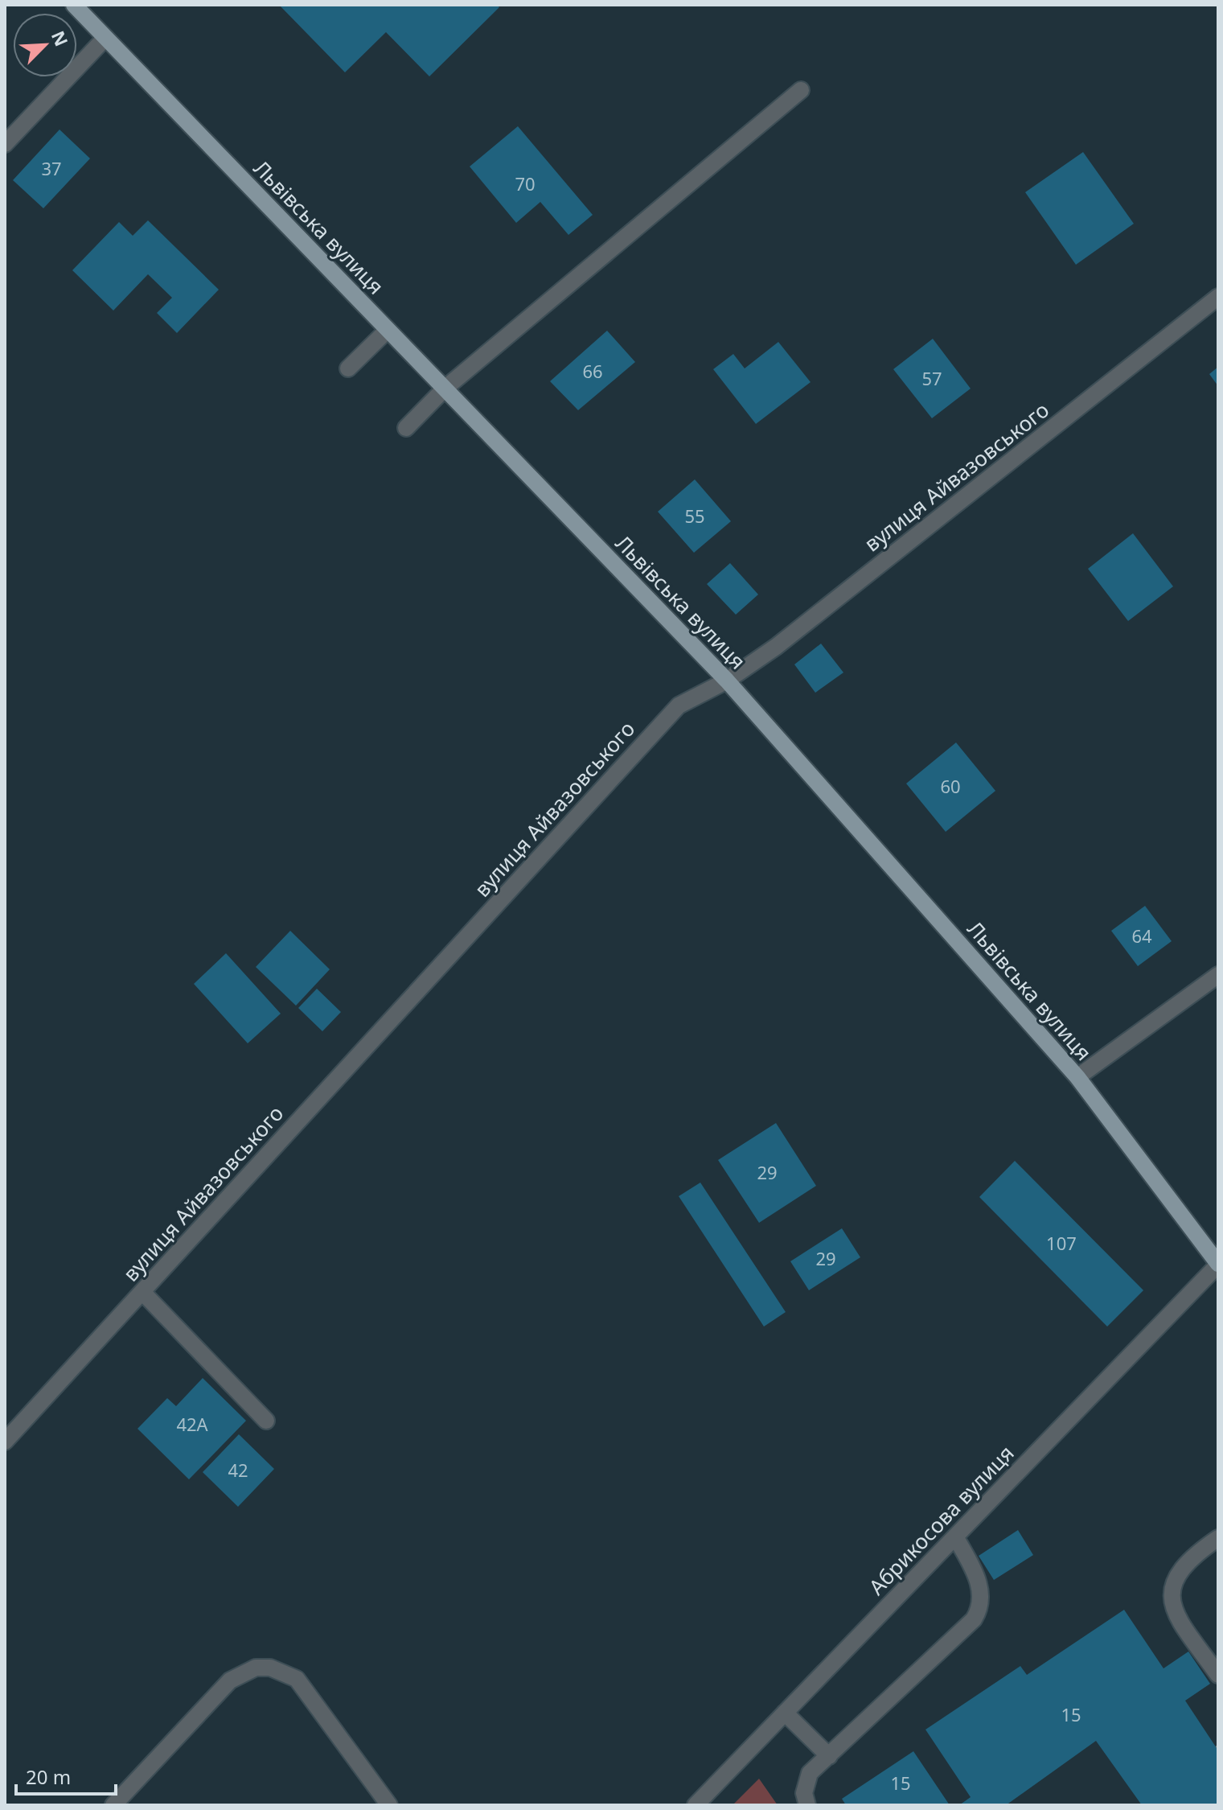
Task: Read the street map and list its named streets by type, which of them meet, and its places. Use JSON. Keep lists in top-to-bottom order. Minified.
{"streets":{"main road":["Львівська вулиця"],"street":["вулиця Айвазовського","Абрикосова вулиця"]},"crossings":[["Львівська вулиця","вулиця Айвазовського"],["Львівська вулиця","Абрикосова вулиця"]],"house_numbers":["37","70","66","57","55","60","64","29","107","29","42А","42","15","15"],"scale_bar":"20 m","north":"top right"}
